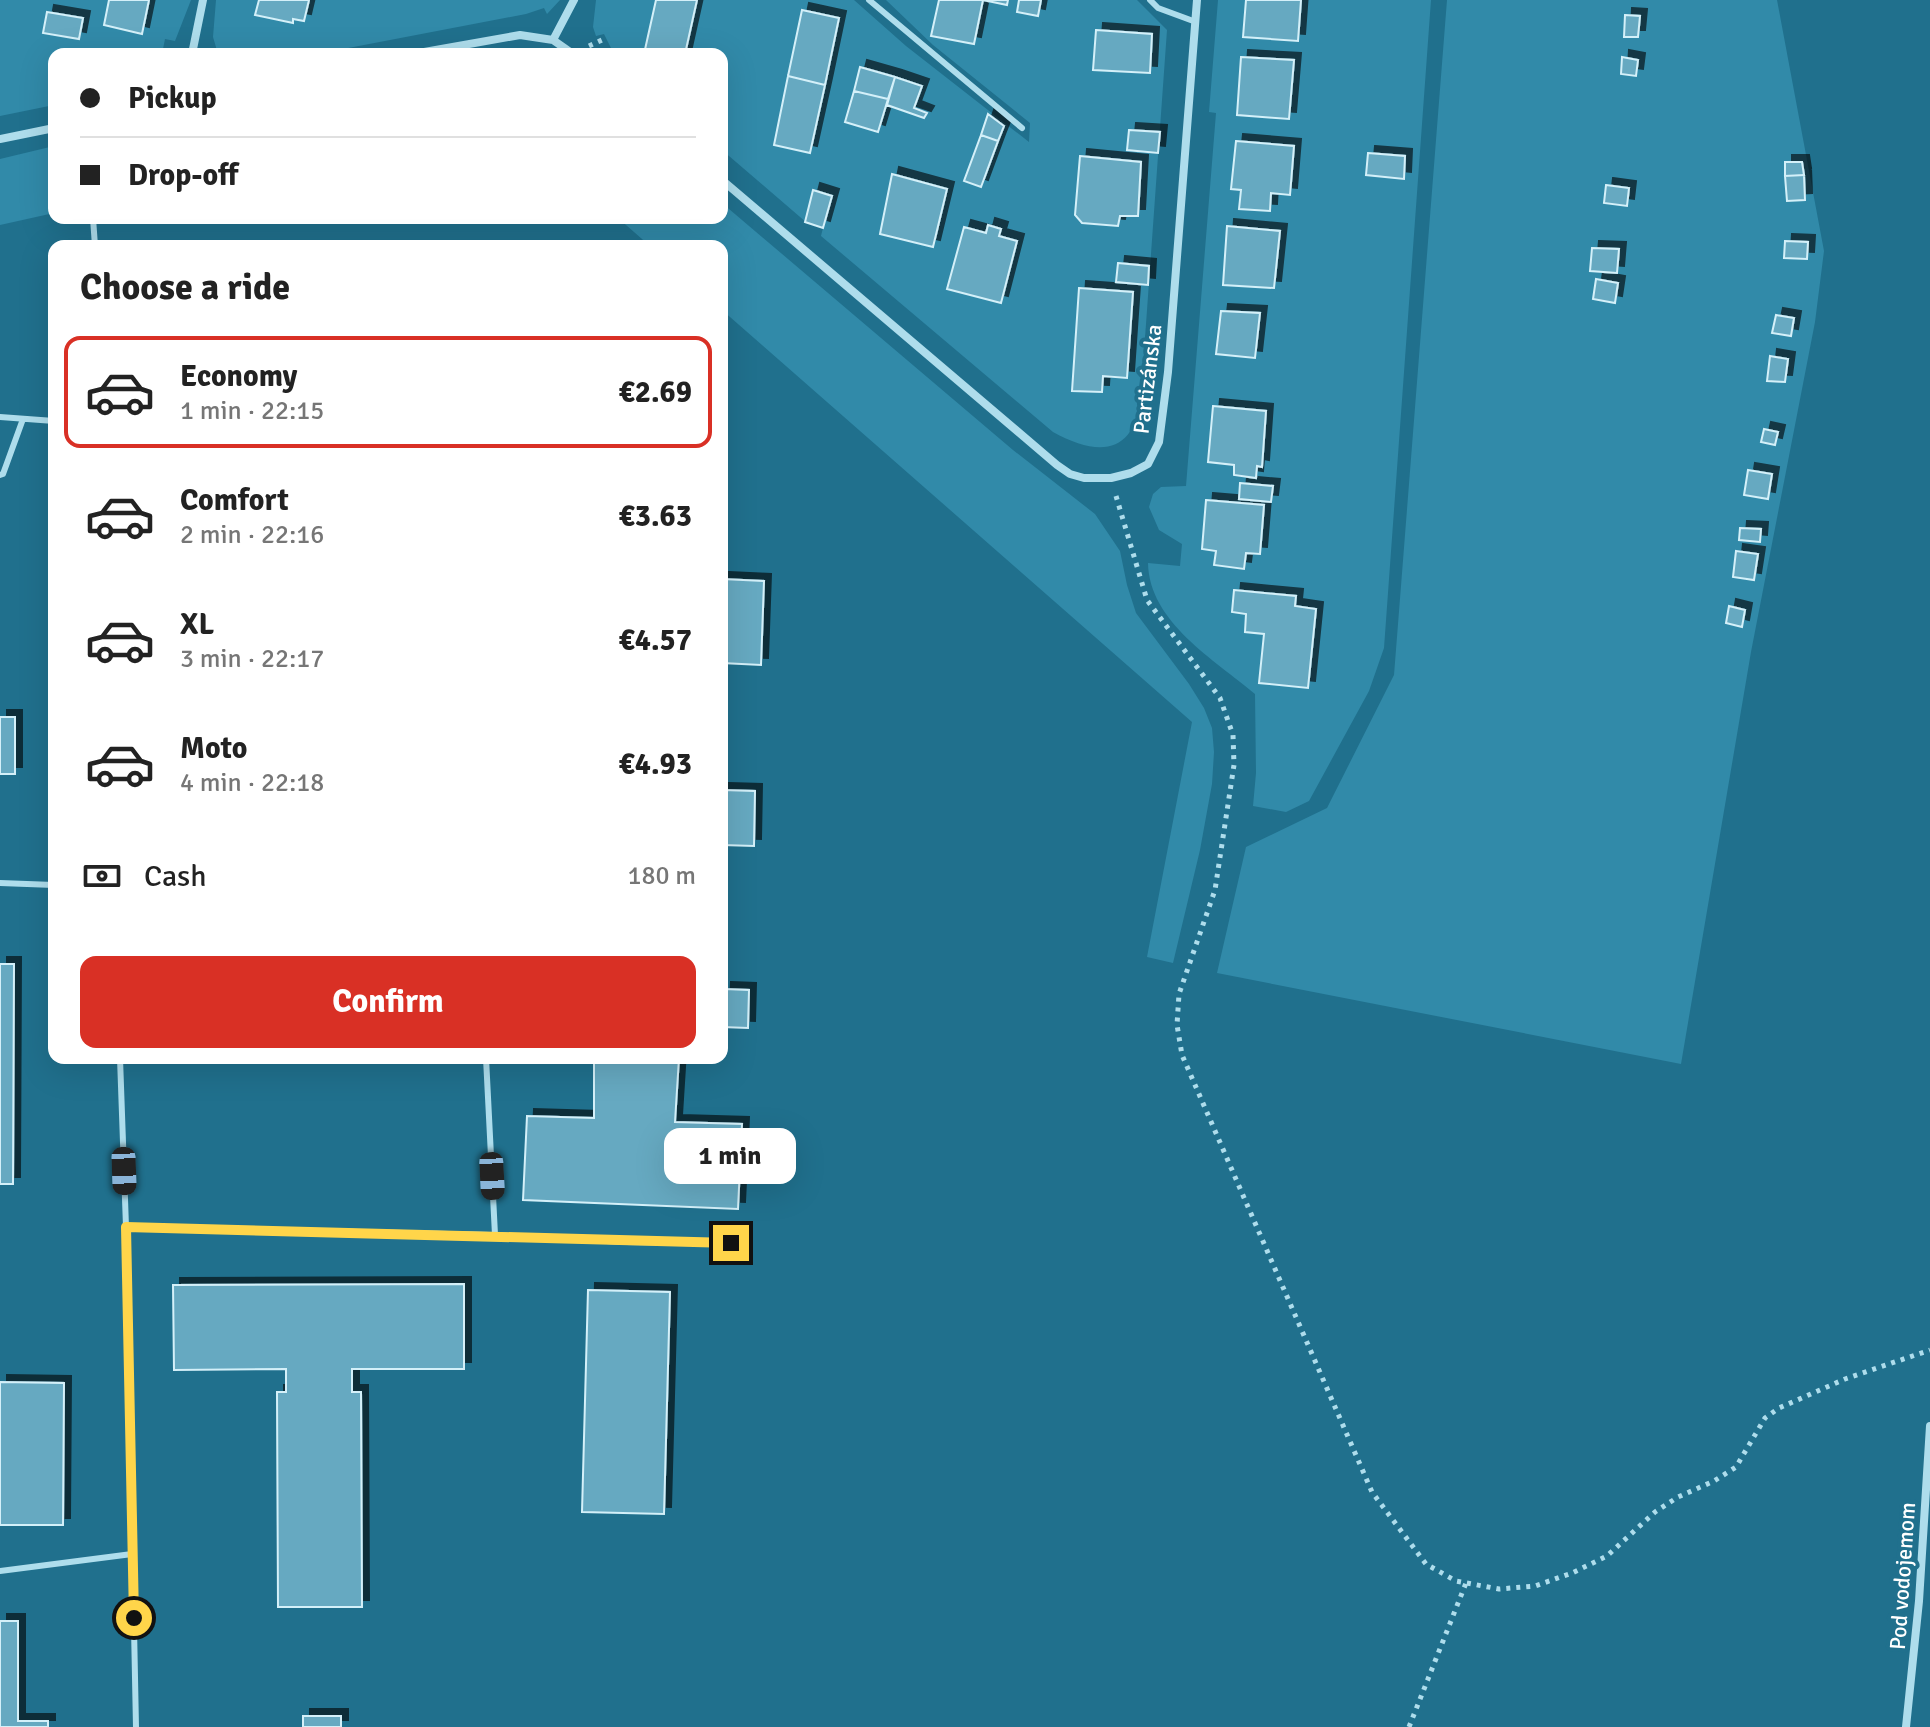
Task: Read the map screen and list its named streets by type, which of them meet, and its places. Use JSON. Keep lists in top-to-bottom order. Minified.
{"streets":{"street":["Partizánska","Pod vodojemom"]},"page":{"banner":["Pickup","Drop-off"],"heading":"Choose a ride","list":[{"name":"Economy","note":"1 min · 22:15","value":"€2.69"},{"name":"Comfort","note":"2 min · 22:16","value":"€3.63"},{"name":"XL","note":"3 min · 22:17","value":"€4.57"},{"name":"Moto","note":"4 min · 22:18","value":"€4.93"}],"pay":["Cash","180 m"],"buttons":"Confirm","bubble":"1 min"}}
